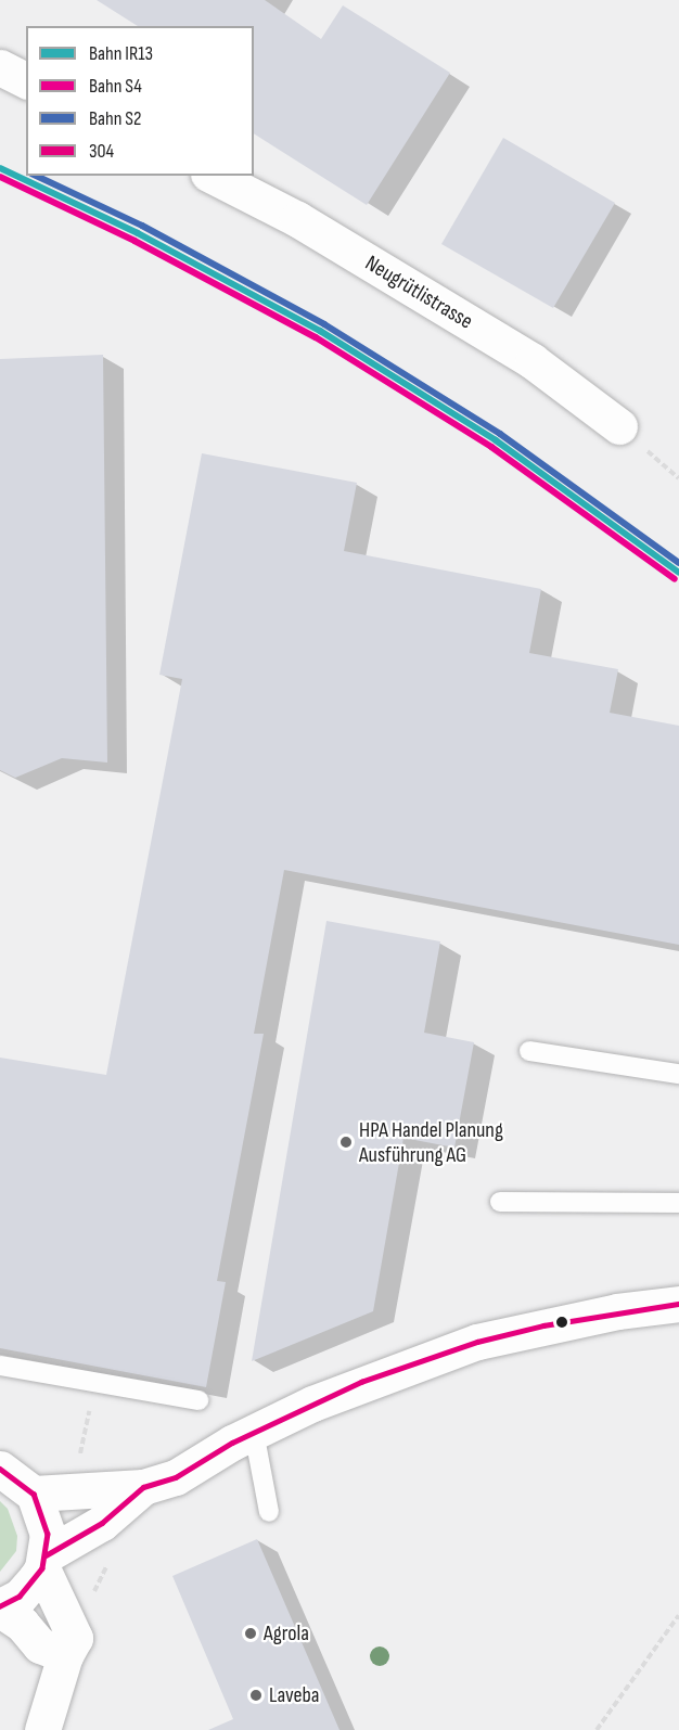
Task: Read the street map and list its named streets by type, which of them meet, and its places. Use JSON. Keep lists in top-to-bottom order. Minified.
{"streets":{"main road":["Neugrütlistrasse"]},"places":["HPA Handel Planung Ausführung AG","Agrola","Laveba"],"lines":["rail line IR13","rail line S2","rail line S4","transit line 304"],"legend":["Bahn IR13","Bahn S4","Bahn S2","304"]}
